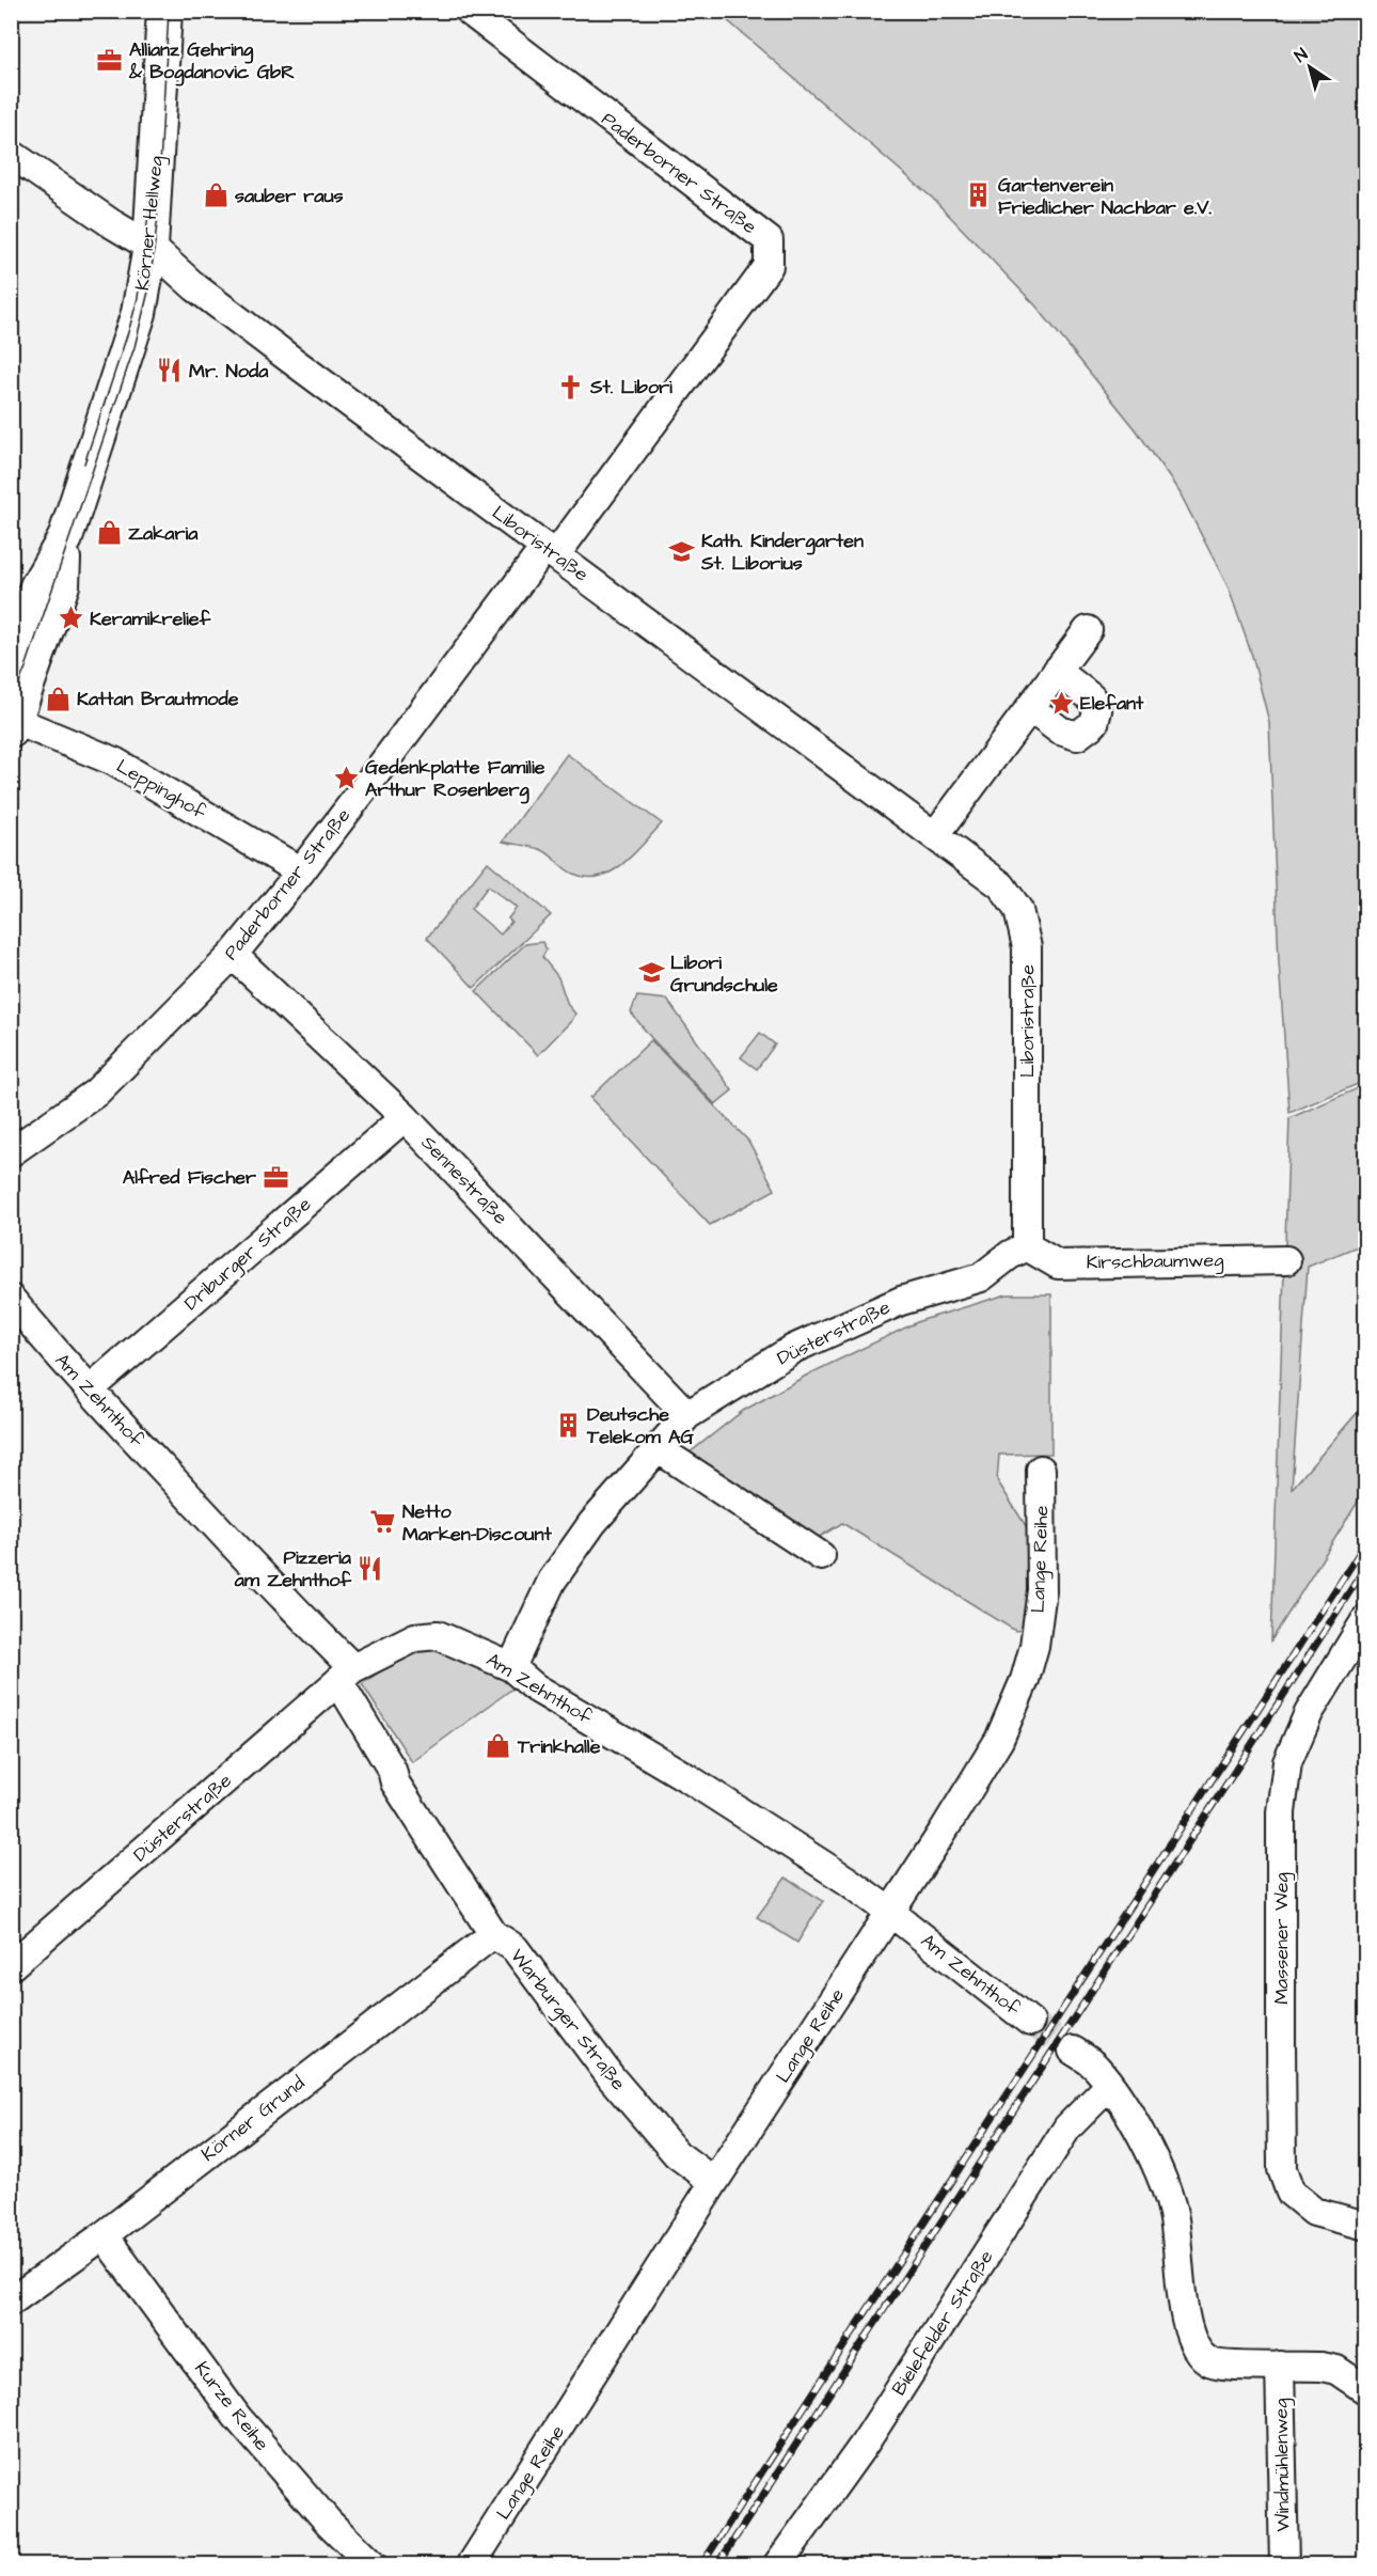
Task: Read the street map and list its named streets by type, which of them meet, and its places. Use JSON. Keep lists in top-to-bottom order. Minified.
{"streets":{"main road":["Körner Hellweg"],"street":["Paderborner Straße","Liboristraße","Leppinghof","Sennestraße","Driburger Straße","Kirschbaumweg","Düsterstraße","Am Zehnthof","Lange Reihe","Massener Weg","Warburger Straße","Körner Grund","Bielefelder Straße","Kurze Reihe","Windmühlenweg"]},"crossings":[["Paderborner Straße","Liboristraße"],["Paderborner Straße","Leppinghof"],["Paderborner Straße","Sennestraße"],["Körner Hellweg","Liboristraße"],["Körner Hellweg","Leppinghof"],["Liboristraße","Kirschbaumweg"],["Liboristraße","Düsterstraße"],["Sennestraße","Driburger Straße"],["Sennestraße","Düsterstraße"],["Driburger Straße","Am Zehnthof"],["Kirschbaumweg","Düsterstraße"],["Düsterstraße","Am Zehnthof"],["Düsterstraße","Warburger Straße"],["Am Zehnthof","Lange Reihe"],["Am Zehnthof","Warburger Straße"],["Lange Reihe","Warburger Straße"],["Warburger Straße","Körner Grund"],["Körner Grund","Kurze Reihe"]],"places":{"office":["Allianz Gehring & Bogdanovic GbR","Alfred Fischer"],"shop":["sauber raus","Zakaria","Kattan Brautmode","Trinkhalle"],"building":["Gartenverein Friedlicher Nachbar e.V.","Deutsche Telekom AG"],"restaurant":["Mr. Noda","Pizzeria am Zehnthof"],"church":["St. Libori"],"school or university":["Kath. Kindergarten St. Liborius","Libori Grundschule"],"place":["Keramikrelief","Elefant","Gedenkplatte Familie Arthur Rosenberg"],"supermarket":["Netto Marken-Discount"]},"north":"top left"}
